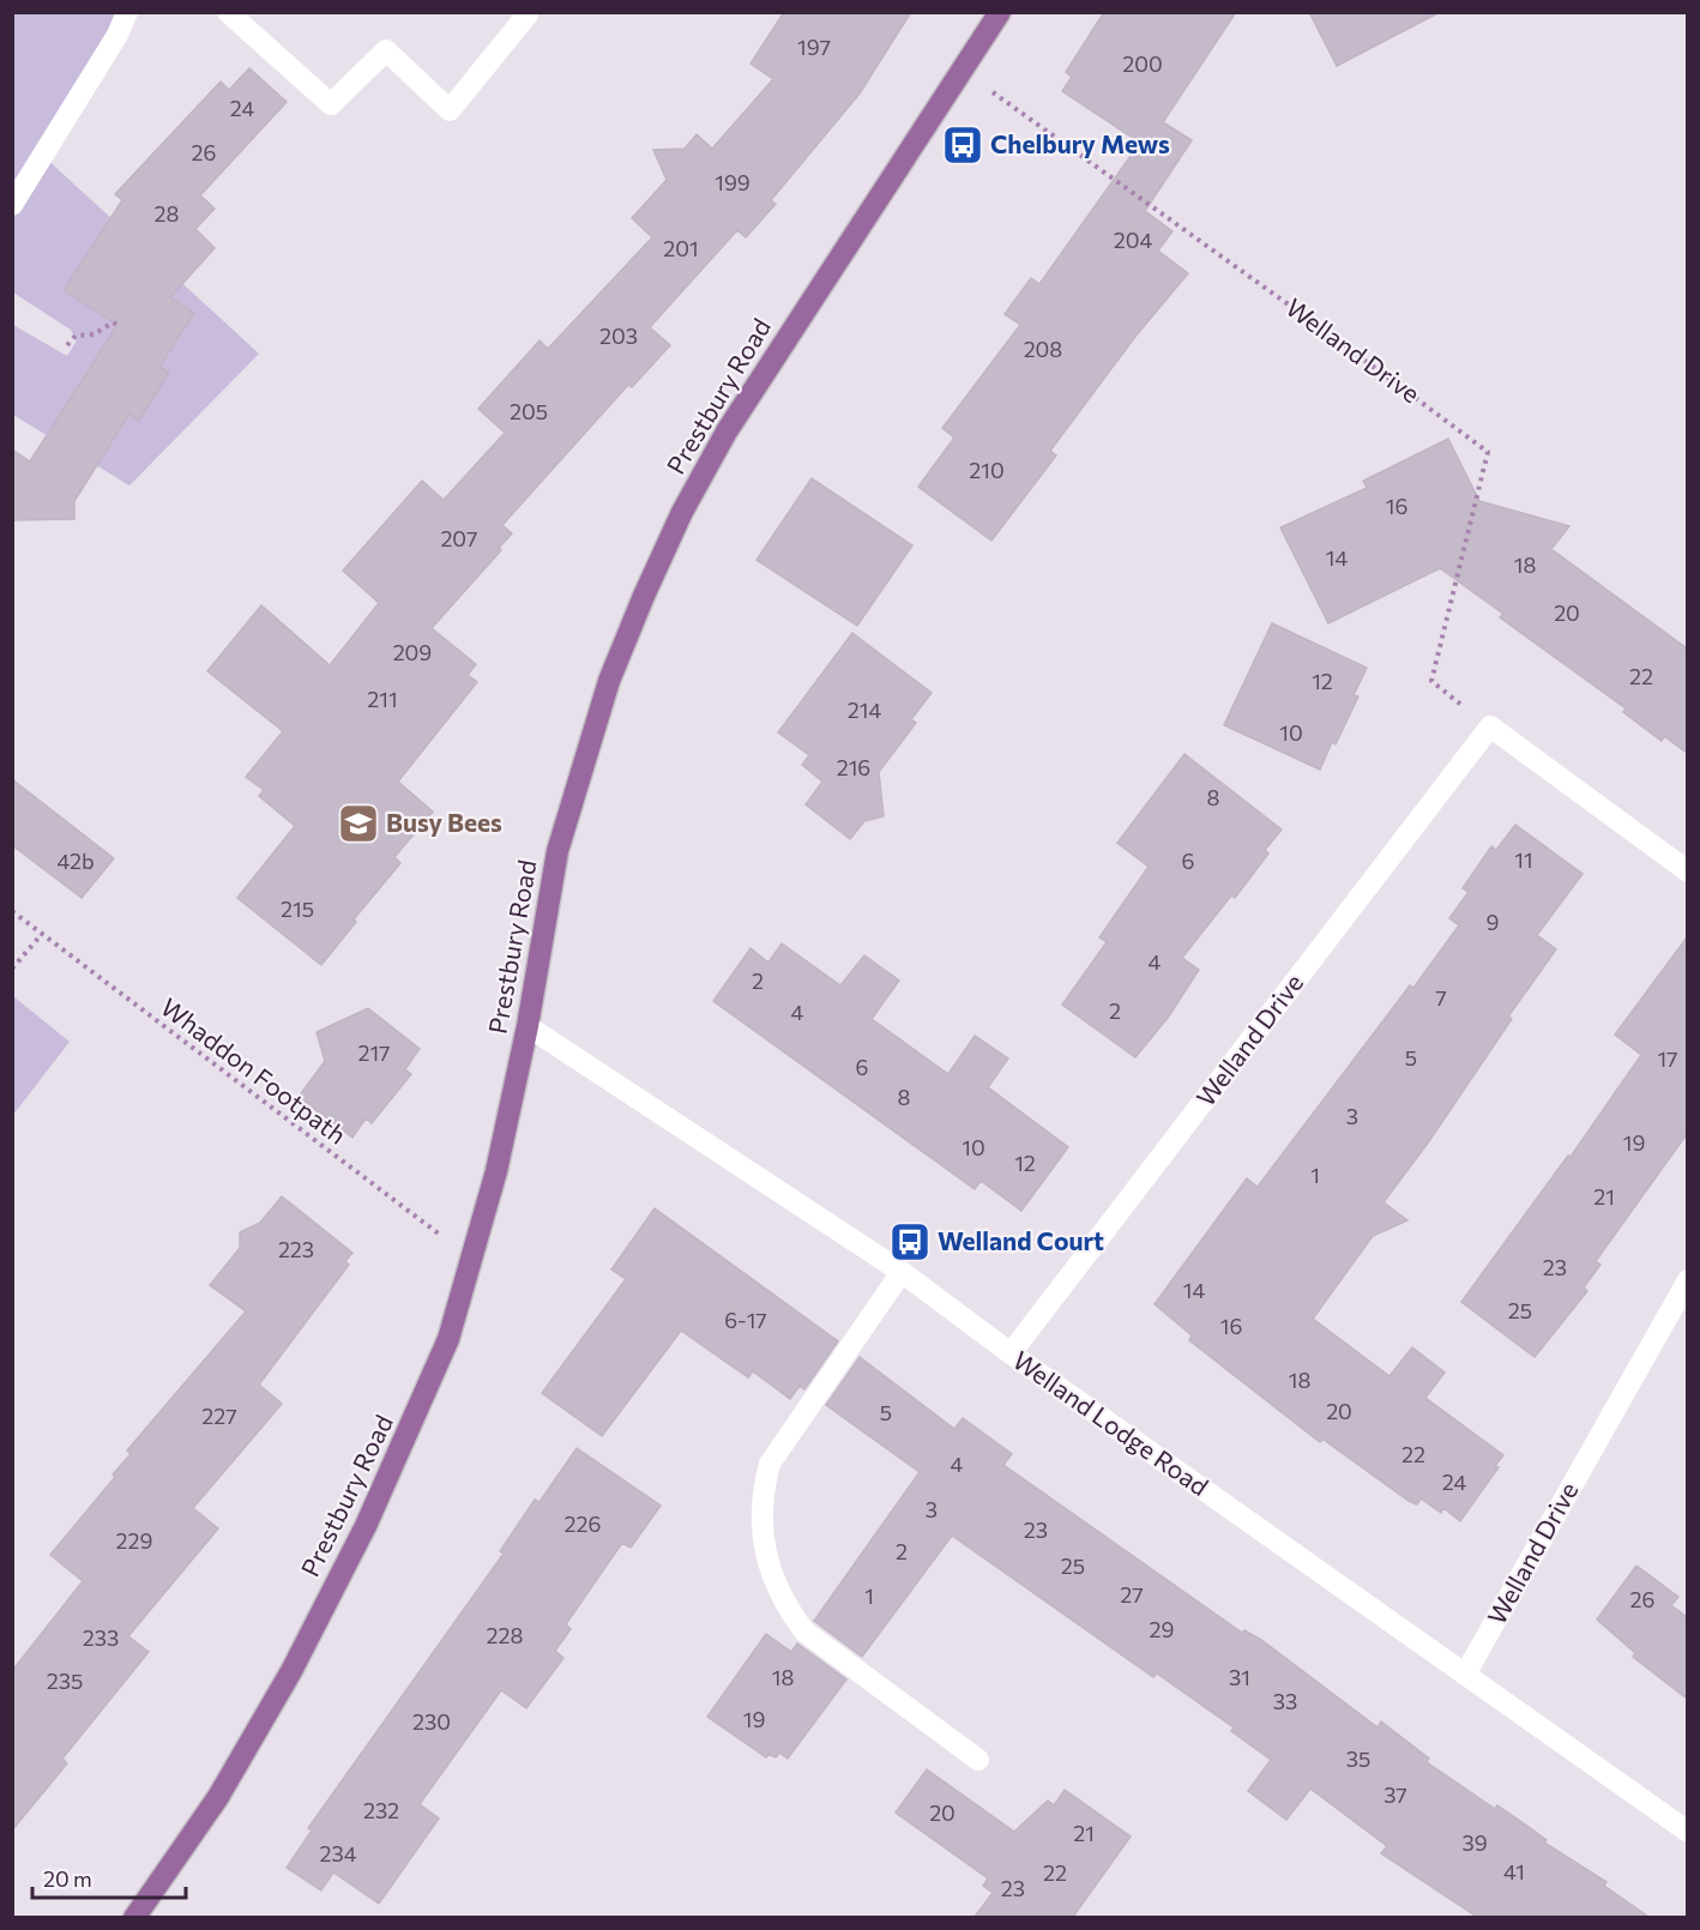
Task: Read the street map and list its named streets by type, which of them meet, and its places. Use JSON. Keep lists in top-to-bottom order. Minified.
{"streets":{"main road":["Prestbury Road"],"street":["Welland Drive","Welland Lodge Road"],"path":["Whaddon Footpath"]},"crossings":[["Welland Drive","Prestbury Road"],["Welland Drive","Welland Lodge Road"],["Prestbury Road","Whaddon Footpath"],["Prestbury Road","Welland Lodge Road"]],"places":{"bus stop":["Chelbury Mews","Welland Court"],"school or university":["Busy Bees"]},"house_numbers":["197","200","24","26","199","28","204","201","203","208","205","210","16","207","14","18","20","209","22","12","211","214","10","216","8","11","42b","6","215","9","4","2","7","2","4","217","5","17","6","8","3","19","10","12","1","21","223","23","14","25","6-17","16","18","20","5","227","22","4","24","3","226","23","229","2","25","27","1","26","29","228","233","18","31","235","33","19","230","35","37","232","20","21","39","234","41","22","23"],"scale_bar":"20 m"}
